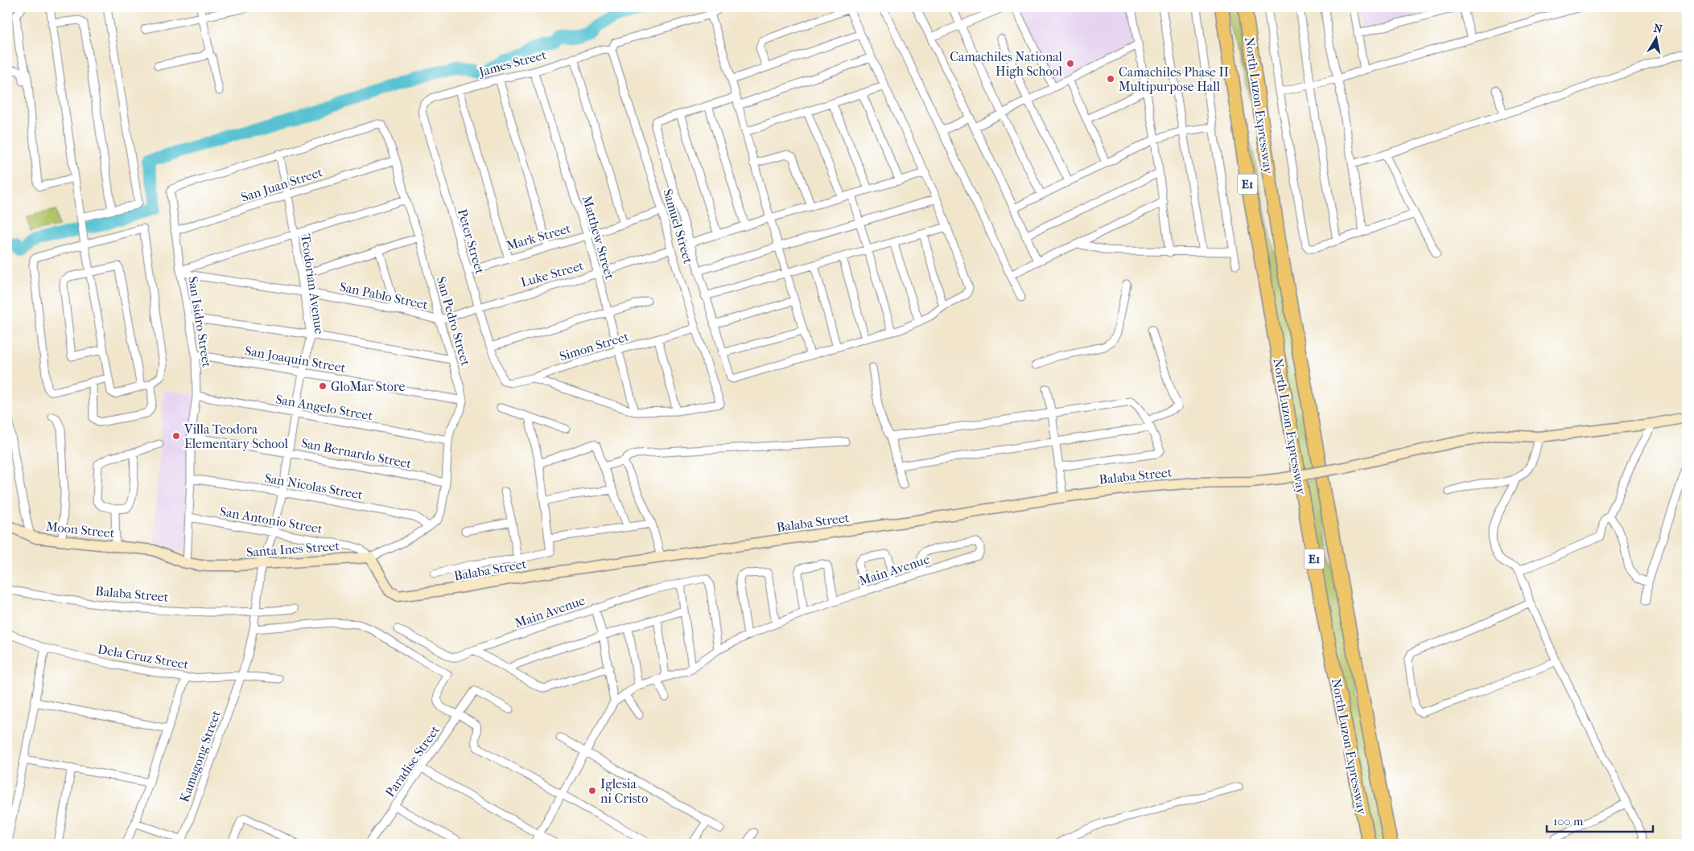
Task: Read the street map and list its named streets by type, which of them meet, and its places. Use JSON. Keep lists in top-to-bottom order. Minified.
{"streets":{"highway":["North Luzon Expressway","E1"],"street":["James Street","San Juan Street","Samuel Street","Mark Street","Matthew Street","Peter Street","Luke Street","Teodorian Avenue","San Pablo Street","San Pedro Street","San Isidro Street","Simon Street","San Joaquin Street","San Angelo Street","San Bernardo Street","Balaba Street","San Nicolas Street","San Antonio Street","Moon Street","Santa Ines Street","Main Avenue","Dela Cruz Street","Kamagong Street","Paradise Street"]},"crossings":[["James Street","Samuel Street"],["James Street","Matthew Street"],["James Street","Peter Street"],["San Juan Street","Teodorian Avenue"],["San Juan Street","San Pedro Street"],["San Juan Street","San Isidro Street"],["Samuel Street","Mark Street"],["Samuel Street","Luke Street"],["Samuel Street","Simon Street"],["Mark Street","Matthew Street"],["Mark Street","Peter Street"],["Matthew Street","Luke Street"],["Matthew Street","Simon Street"],["Peter Street","Luke Street"],["Peter Street","Simon Street"],["Luke Street","San Pablo Street"],["Luke Street","San Pedro Street"],["Teodorian Avenue","San Pablo Street"],["Teodorian Avenue","San Pedro Street"],["Teodorian Avenue","San Isidro Street"],["Teodorian Avenue","San Joaquin Street"],["Teodorian Avenue","San Angelo Street"],["Teodorian Avenue","San Bernardo Street"],["Teodorian Avenue","Balaba Street"],["Teodorian Avenue","San Nicolas Street"],["Teodorian Avenue","San Antonio Street"],["Teodorian Avenue","Santa Ines Street"],["Teodorian Avenue","Dela Cruz Street"],["Teodorian Avenue","Kamagong Street"],["San Pablo Street","San Pedro Street"],["San Pablo Street","San Isidro Street"],["San Pedro Street","San Isidro Street"],["San Pedro Street","San Joaquin Street"],["San Isidro Street","San Joaquin Street"],["San Isidro Street","San Angelo Street"],["San Isidro Street","San Bernardo Street"],["San Isidro Street","San Nicolas Street"],["San Isidro Street","San Antonio Street"],["San Isidro Street","Santa Ines Street"],["Balaba Street","San Antonio Street"],["Balaba Street","Santa Ines Street"],["San Nicolas Street","Santa Ines Street"],["San Antonio Street","Santa Ines Street"],["Moon Street","Santa Ines Street"],["Dela Cruz Street","Kamagong Street"]],"places":["Camachiles National High School","Camachiles Phase II Multipurpose Hall","GloMar Store","Villa Teodora Elementary School","Iglesia ni Cristo"],"scale_bar":"100 m","north":"top"}
